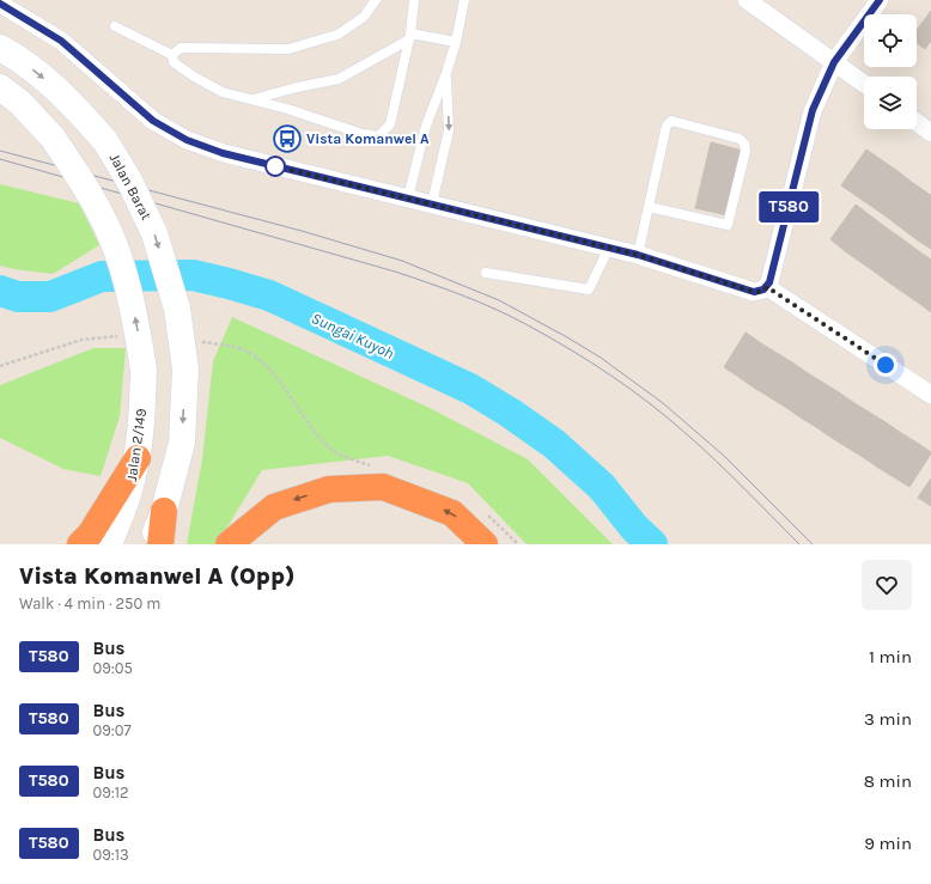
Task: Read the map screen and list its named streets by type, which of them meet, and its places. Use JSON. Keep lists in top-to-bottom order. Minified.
{"streets":{"main road":["Jalan Barat","Jalan 2/149"]},"one_way":["Jalan Barat","Jalan 2/149"],"water":["Sungai Kuyoh"],"places":{"bus stop":["Vista Komanwel A"]},"lines":["bus line T580"],"page":{"on_map":"T580","heading":["Vista Komanwel A (Opp)","Walk · 4 min · 250 m"],"list":[{"mark":"T580","name":"Bus","note":"09:05","value":"1 min"},{"mark":"T580","name":"Bus","note":"09:07","value":"3 min"},{"mark":"T580","name":"Bus","note":"09:12","value":"8 min"},{"mark":"T580","name":"Bus","note":"09:13","value":"9 min"}]}}
